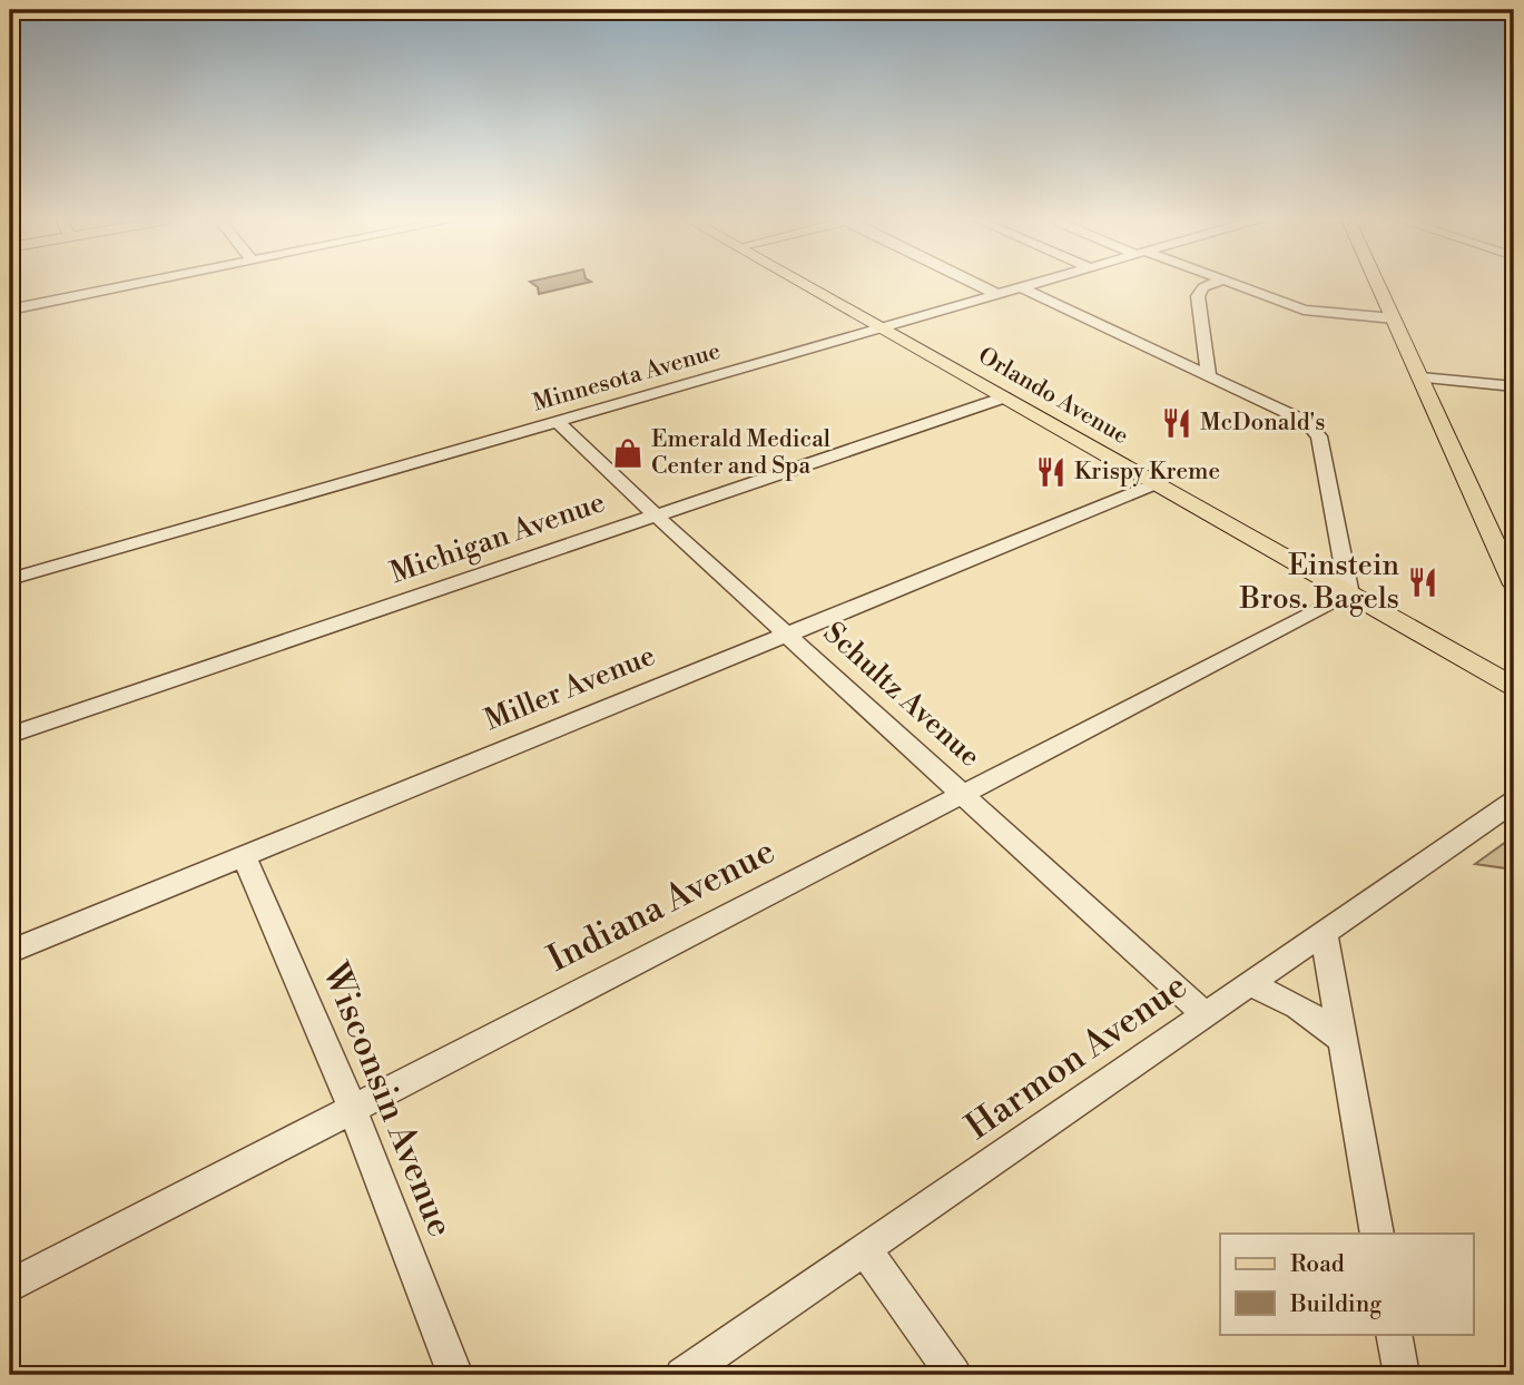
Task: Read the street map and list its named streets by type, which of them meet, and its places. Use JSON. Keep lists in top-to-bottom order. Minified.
{"streets":{"main road":["Orlando Avenue"],"street":["Minnesota Avenue","Michigan Avenue","Miller Avenue","Schultz Avenue","Indiana Avenue","Harmon Avenue","Wisconsin Avenue"]},"crossings":[["Minnesota Avenue","Orlando Avenue"],["Minnesota Avenue","Schultz Avenue"],["Orlando Avenue","Michigan Avenue"],["Orlando Avenue","Miller Avenue"],["Orlando Avenue","Indiana Avenue"],["Michigan Avenue","Schultz Avenue"],["Miller Avenue","Schultz Avenue"],["Miller Avenue","Wisconsin Avenue"],["Schultz Avenue","Indiana Avenue"],["Schultz Avenue","Harmon Avenue"],["Indiana Avenue","Wisconsin Avenue"]],"places":{"restaurant":["McDonald's","Krispy Kreme","Einstein Bros. Bagels"],"shop":["Emerald Medical Center and Spa"]},"legend":["Road","Building"]}
